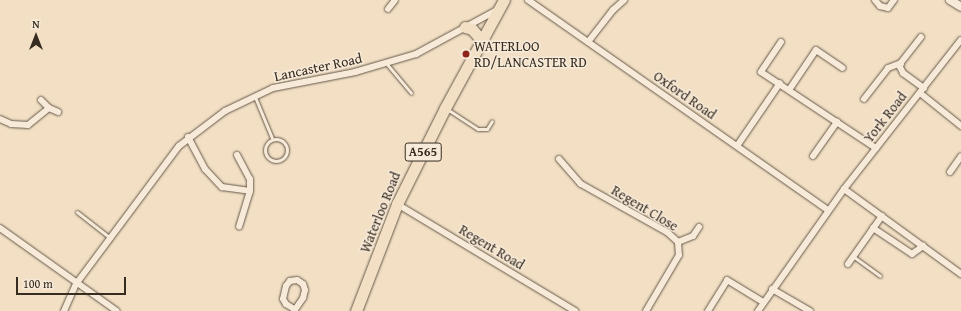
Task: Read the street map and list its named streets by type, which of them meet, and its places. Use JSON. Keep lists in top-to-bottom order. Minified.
{"streets":{"highway":["A565","Waterloo Road"],"street":["Lancaster Road","Oxford Road","York Road","Regent Close","Regent Road"]},"crossings":[["Lancaster Road","Waterloo Road"],["Oxford Road","York Road"],["Waterloo Road","Regent Road"]],"places":["WATERLOO RD/LANCASTER RD"],"scale_bar":"100 m","north":"top"}
